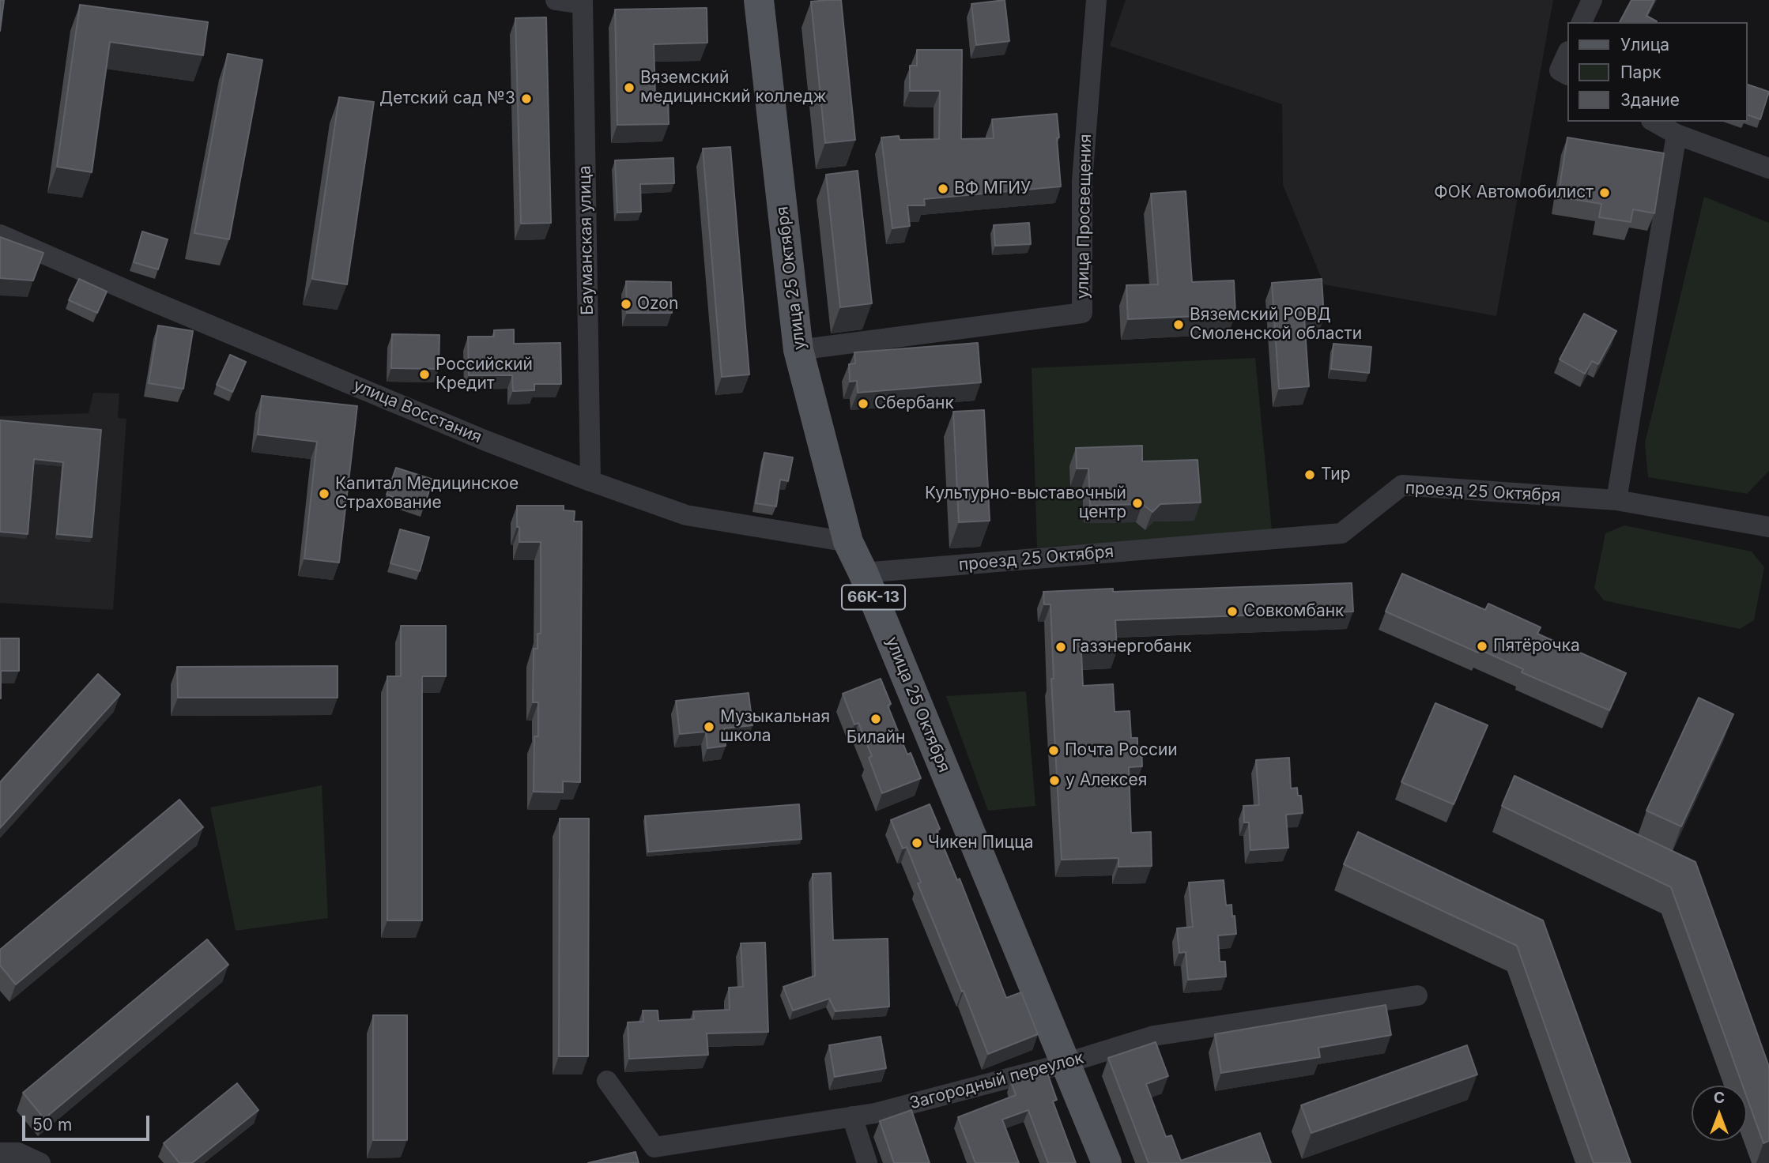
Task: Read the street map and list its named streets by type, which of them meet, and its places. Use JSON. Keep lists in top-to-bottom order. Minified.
{"streets":{"main road":["улица 25 Октября","66К-13"],"street":["улица Просвещения","Бауманская улица","улица Восстания","проезд 25 Октября","Загородный переулок"]},"crossings":[["улица Просвещения","улица 25 Октября"],["Бауманская улица","улица Восстания"],["улица 25 Октября","улица Восстания"],["улица 25 Октября","проезд 25 Октября"],["улица 25 Октября","Загородный переулок"]],"places":["Вяземский медицинский колледж","Детский сад №3","ВФ МГИУ","ФОК Автомобилист","Ozon","Вяземский РОВД Смоленской области","Российский Кредит","Сбербанк","Тир","Капитал Медицинское Страхование","Культурно-выставочный центр","Совкомбанк","Пятёрочка","Газэнергобанк","Билайн","Музыкальная школа","Почта России","у Алексея","Чикен Пицца"],"legend":["Улица","Парк","Здание"],"scale_bar":"50 m","north":"top"}
